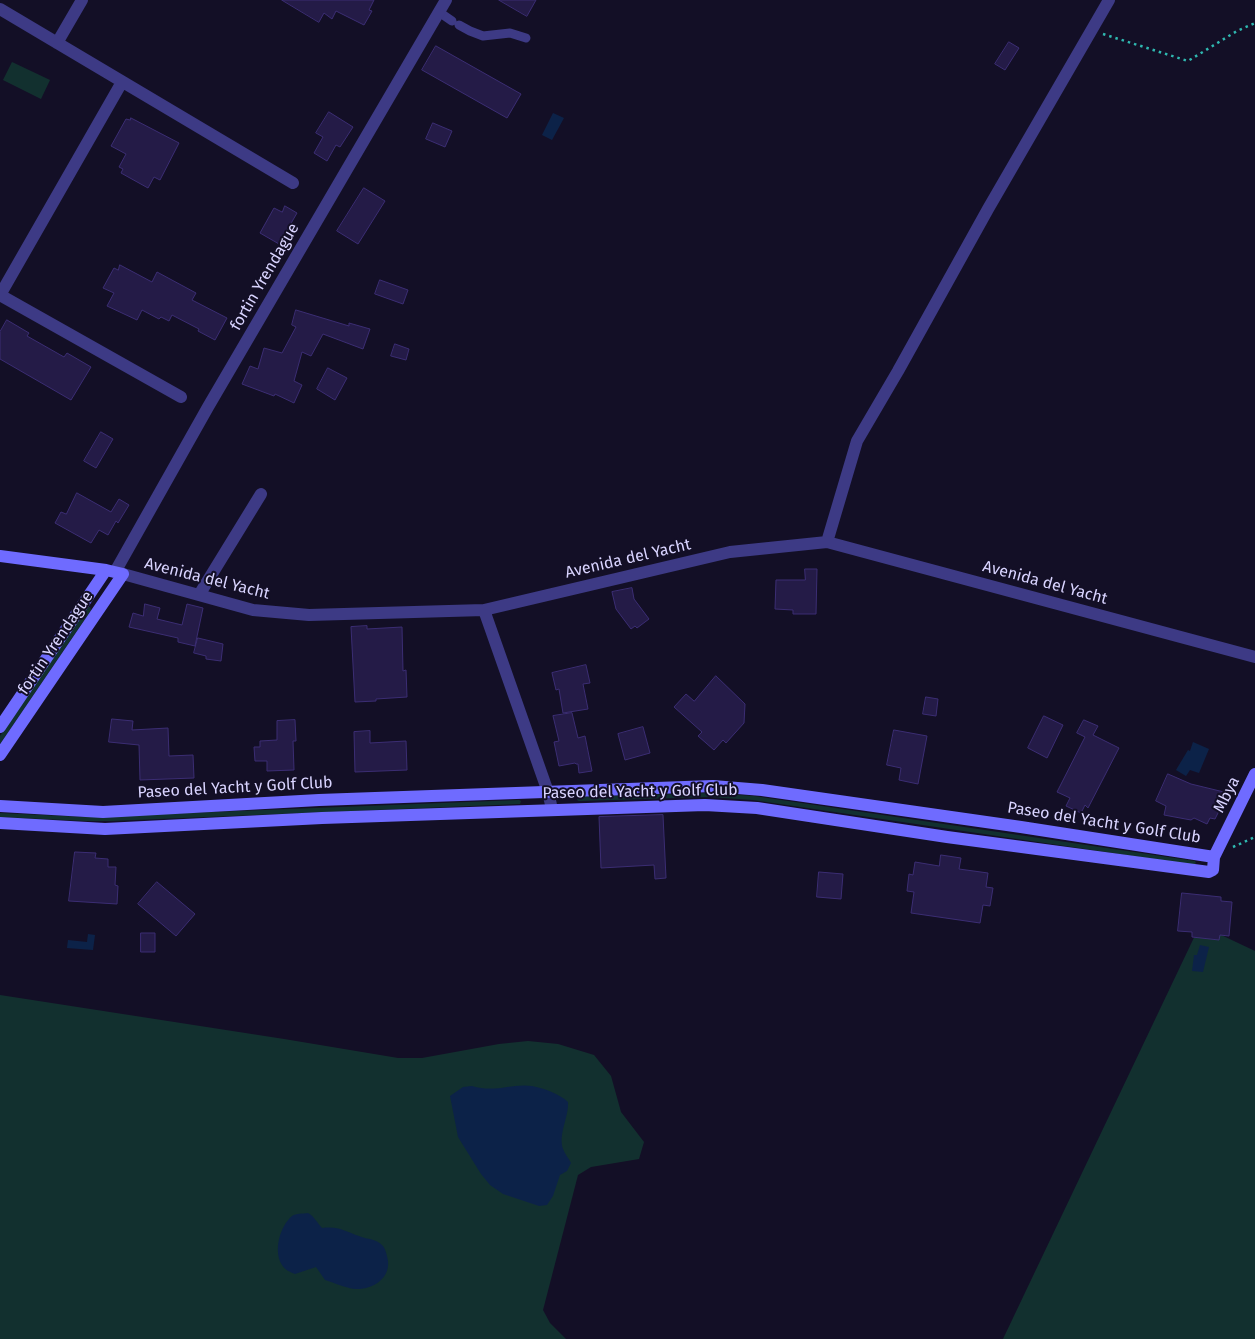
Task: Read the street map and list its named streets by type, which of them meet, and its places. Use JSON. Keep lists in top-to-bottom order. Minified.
{"streets":{"main road":["fortin Yrendague","Avenida del Yacht","Paseo del Yacht y Golf Club","Mbya"]},"crossings":[["fortin Yrendague","Avenida del Yacht"],["Paseo del Yacht y Golf Club","Mbya"]]}
